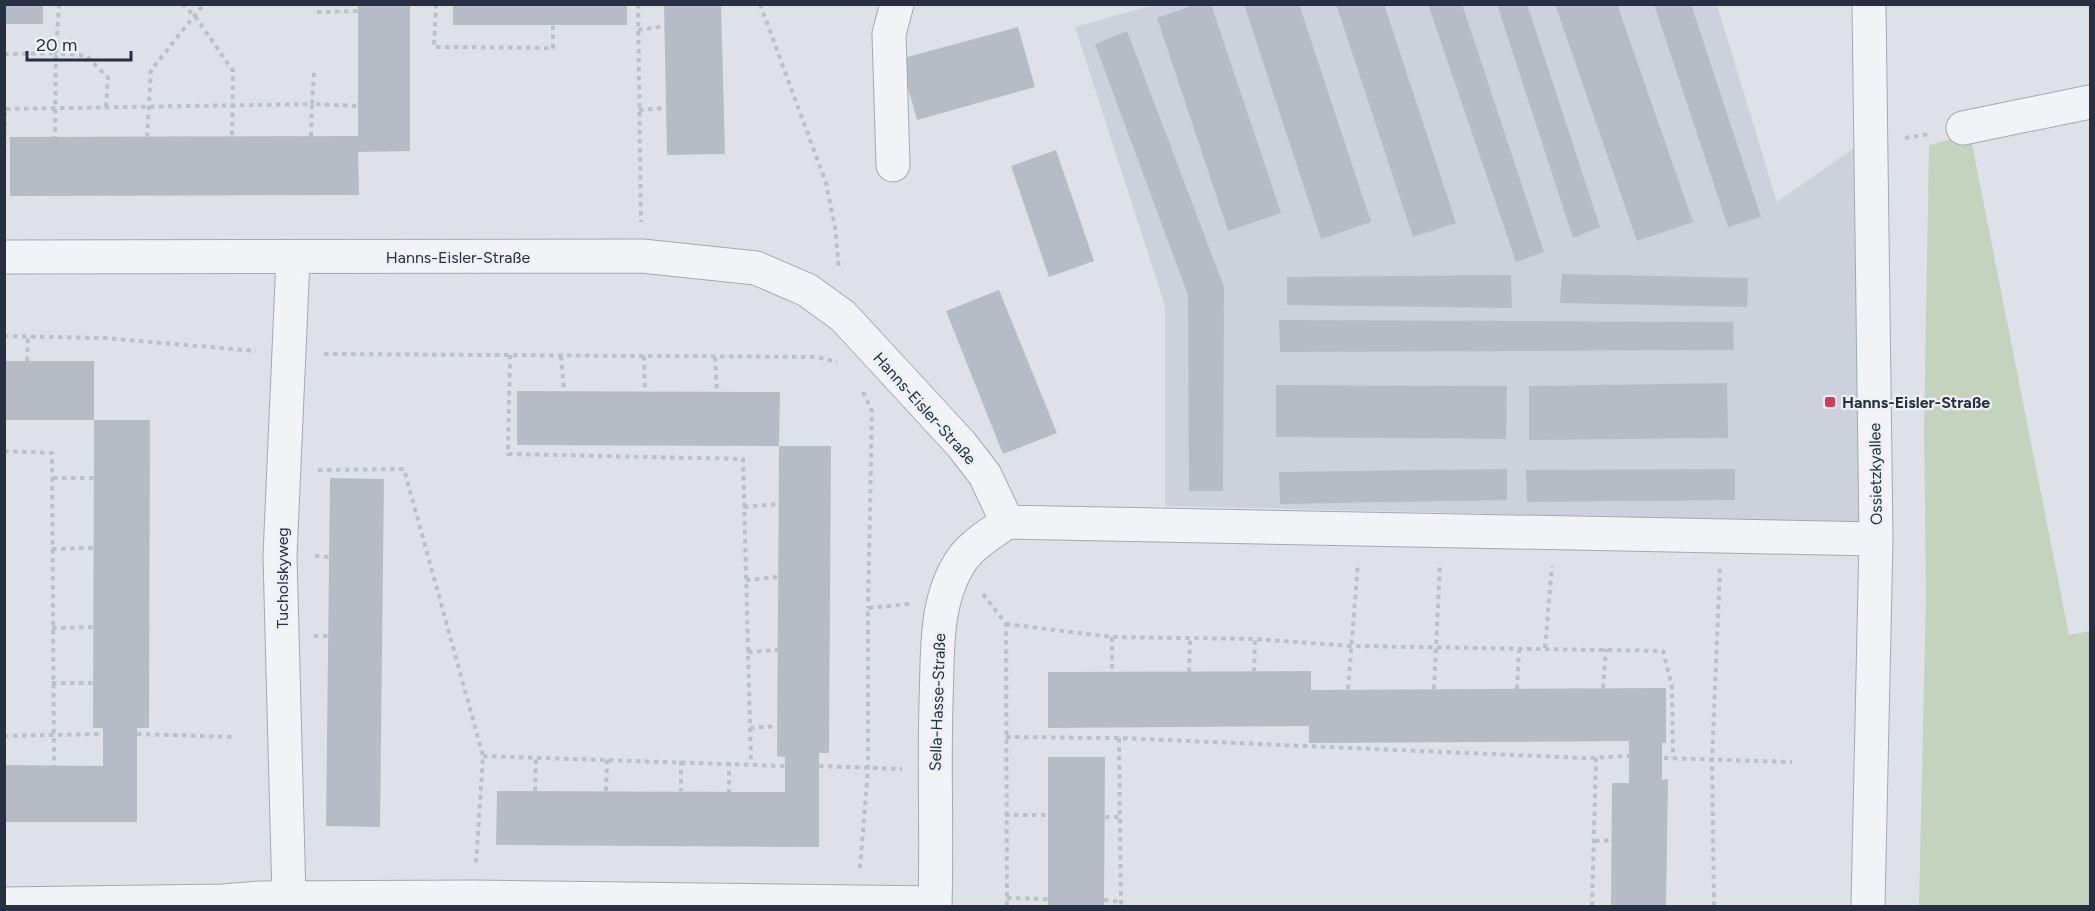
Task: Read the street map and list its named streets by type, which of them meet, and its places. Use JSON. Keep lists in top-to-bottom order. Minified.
{"streets":{"street":["Hanns-Eisler-Straße","Ossietzkyallee","Tucholskyweg","Sella-Hasse-Straße"]},"crossings":[["Hanns-Eisler-Straße","Tucholskyweg"],["Hanns-Eisler-Straße","Sella-Hasse-Straße"]],"places":{"transit":["Hanns-Eisler-Straße"]},"scale_bar":"20 m"}
